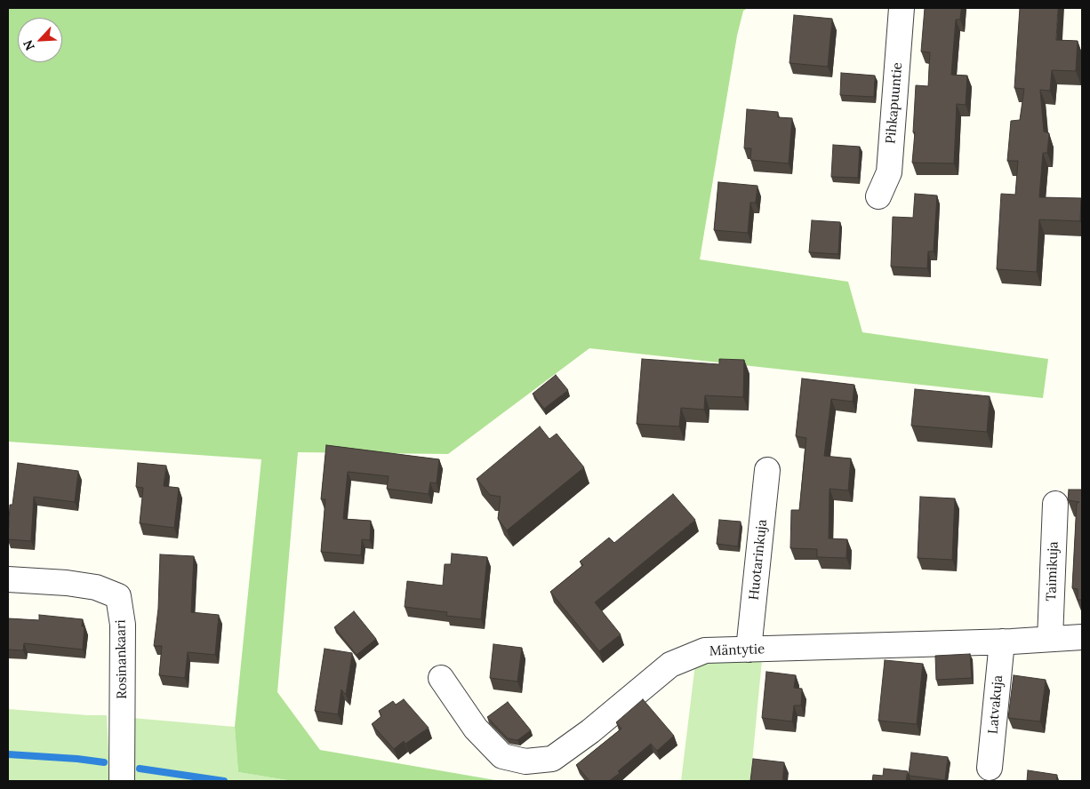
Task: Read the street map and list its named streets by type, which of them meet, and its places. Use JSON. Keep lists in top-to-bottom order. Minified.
{"streets":{"street":["Pihkapuuntie","Huotarinkuja","Taimikuja","Mäntytie","Rosinankaari","Latvakuja"]},"crossings":[["Huotarinkuja","Mäntytie"],["Taimikuja","Mäntytie"],["Mäntytie","Latvakuja"]],"north":"bottom left"}
